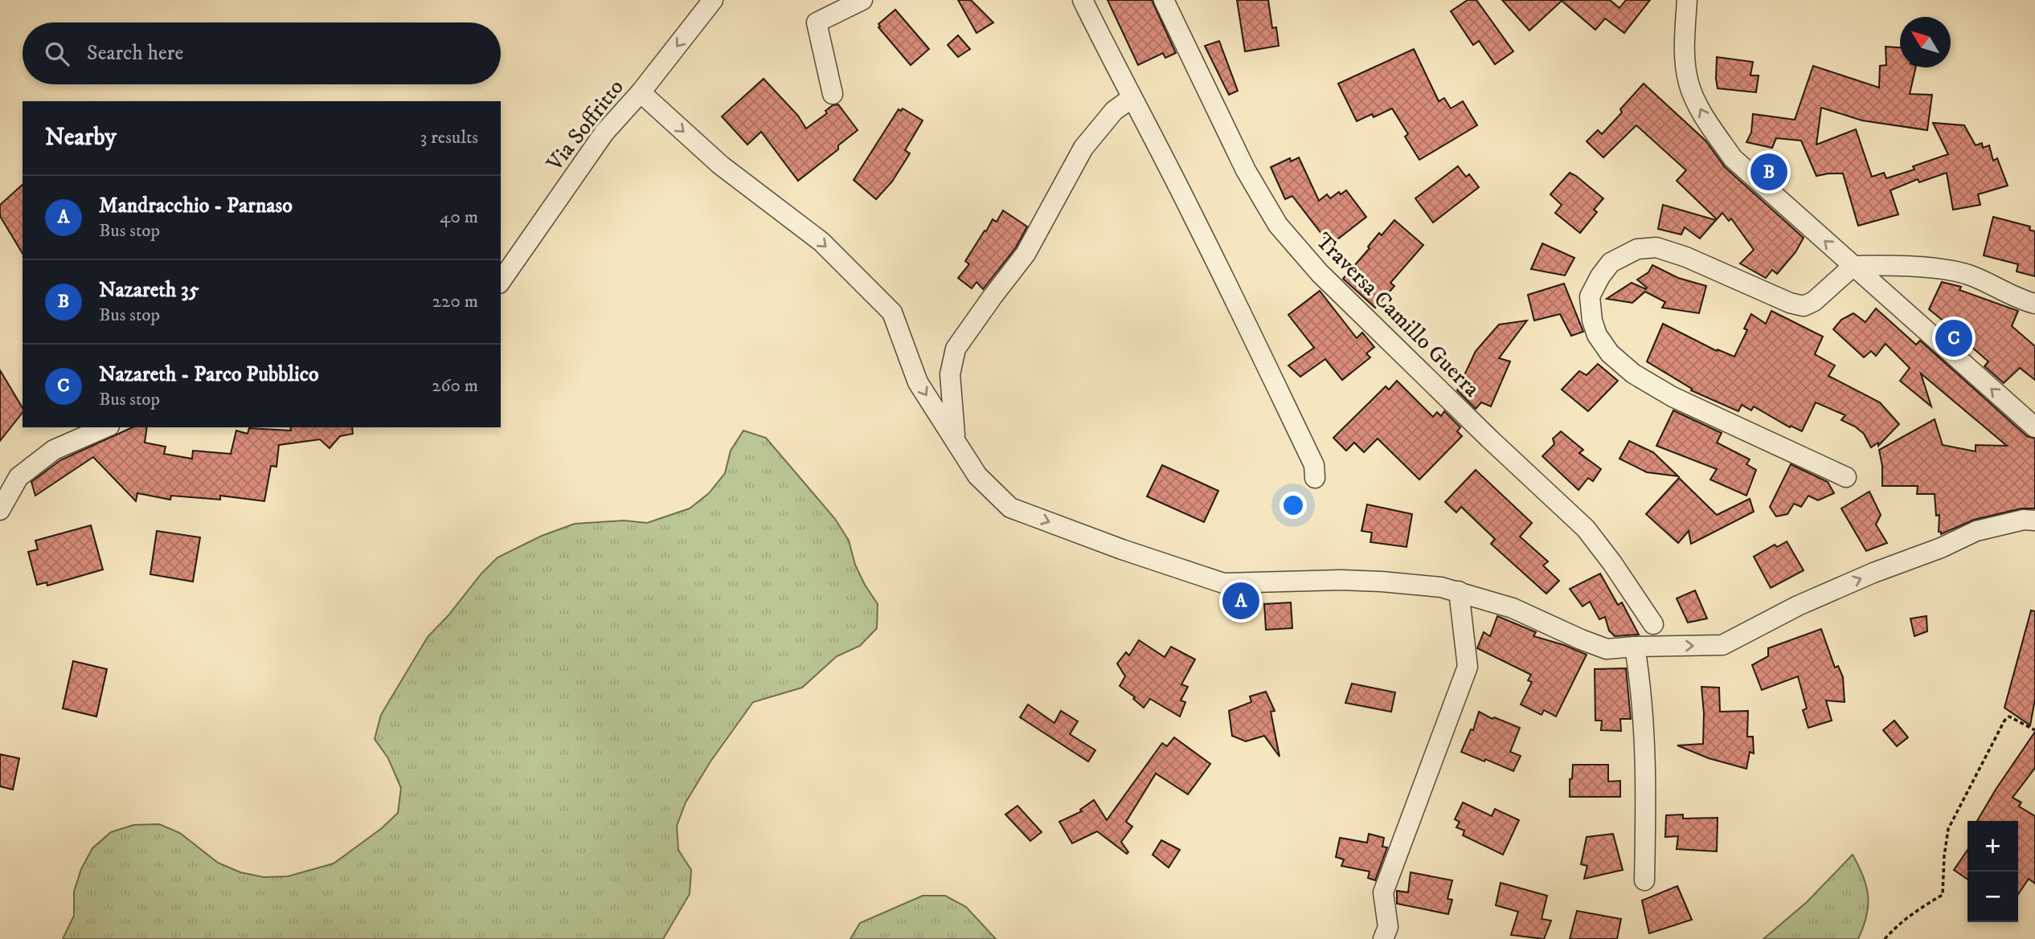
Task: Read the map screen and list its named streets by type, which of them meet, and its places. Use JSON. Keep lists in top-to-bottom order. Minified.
{"streets":{"street":["Via Soffritto","Traversa Camillo Guerra"]},"north":"top left","page":{"search":"Search here","heading":["Nearby","3 results"],"pins":["B","C","A"],"list":[{"mark":"A","name":"Mandracchio - Parnaso","note":"Bus stop","value":"40 m"},{"mark":"B","name":"Nazareth 35","note":"Bus stop","value":"220 m"},{"mark":"C","name":"Nazareth - Parco Pubblico","note":"Bus stop","value":"260 m"}],"map_buttons":["+","−"]}}
